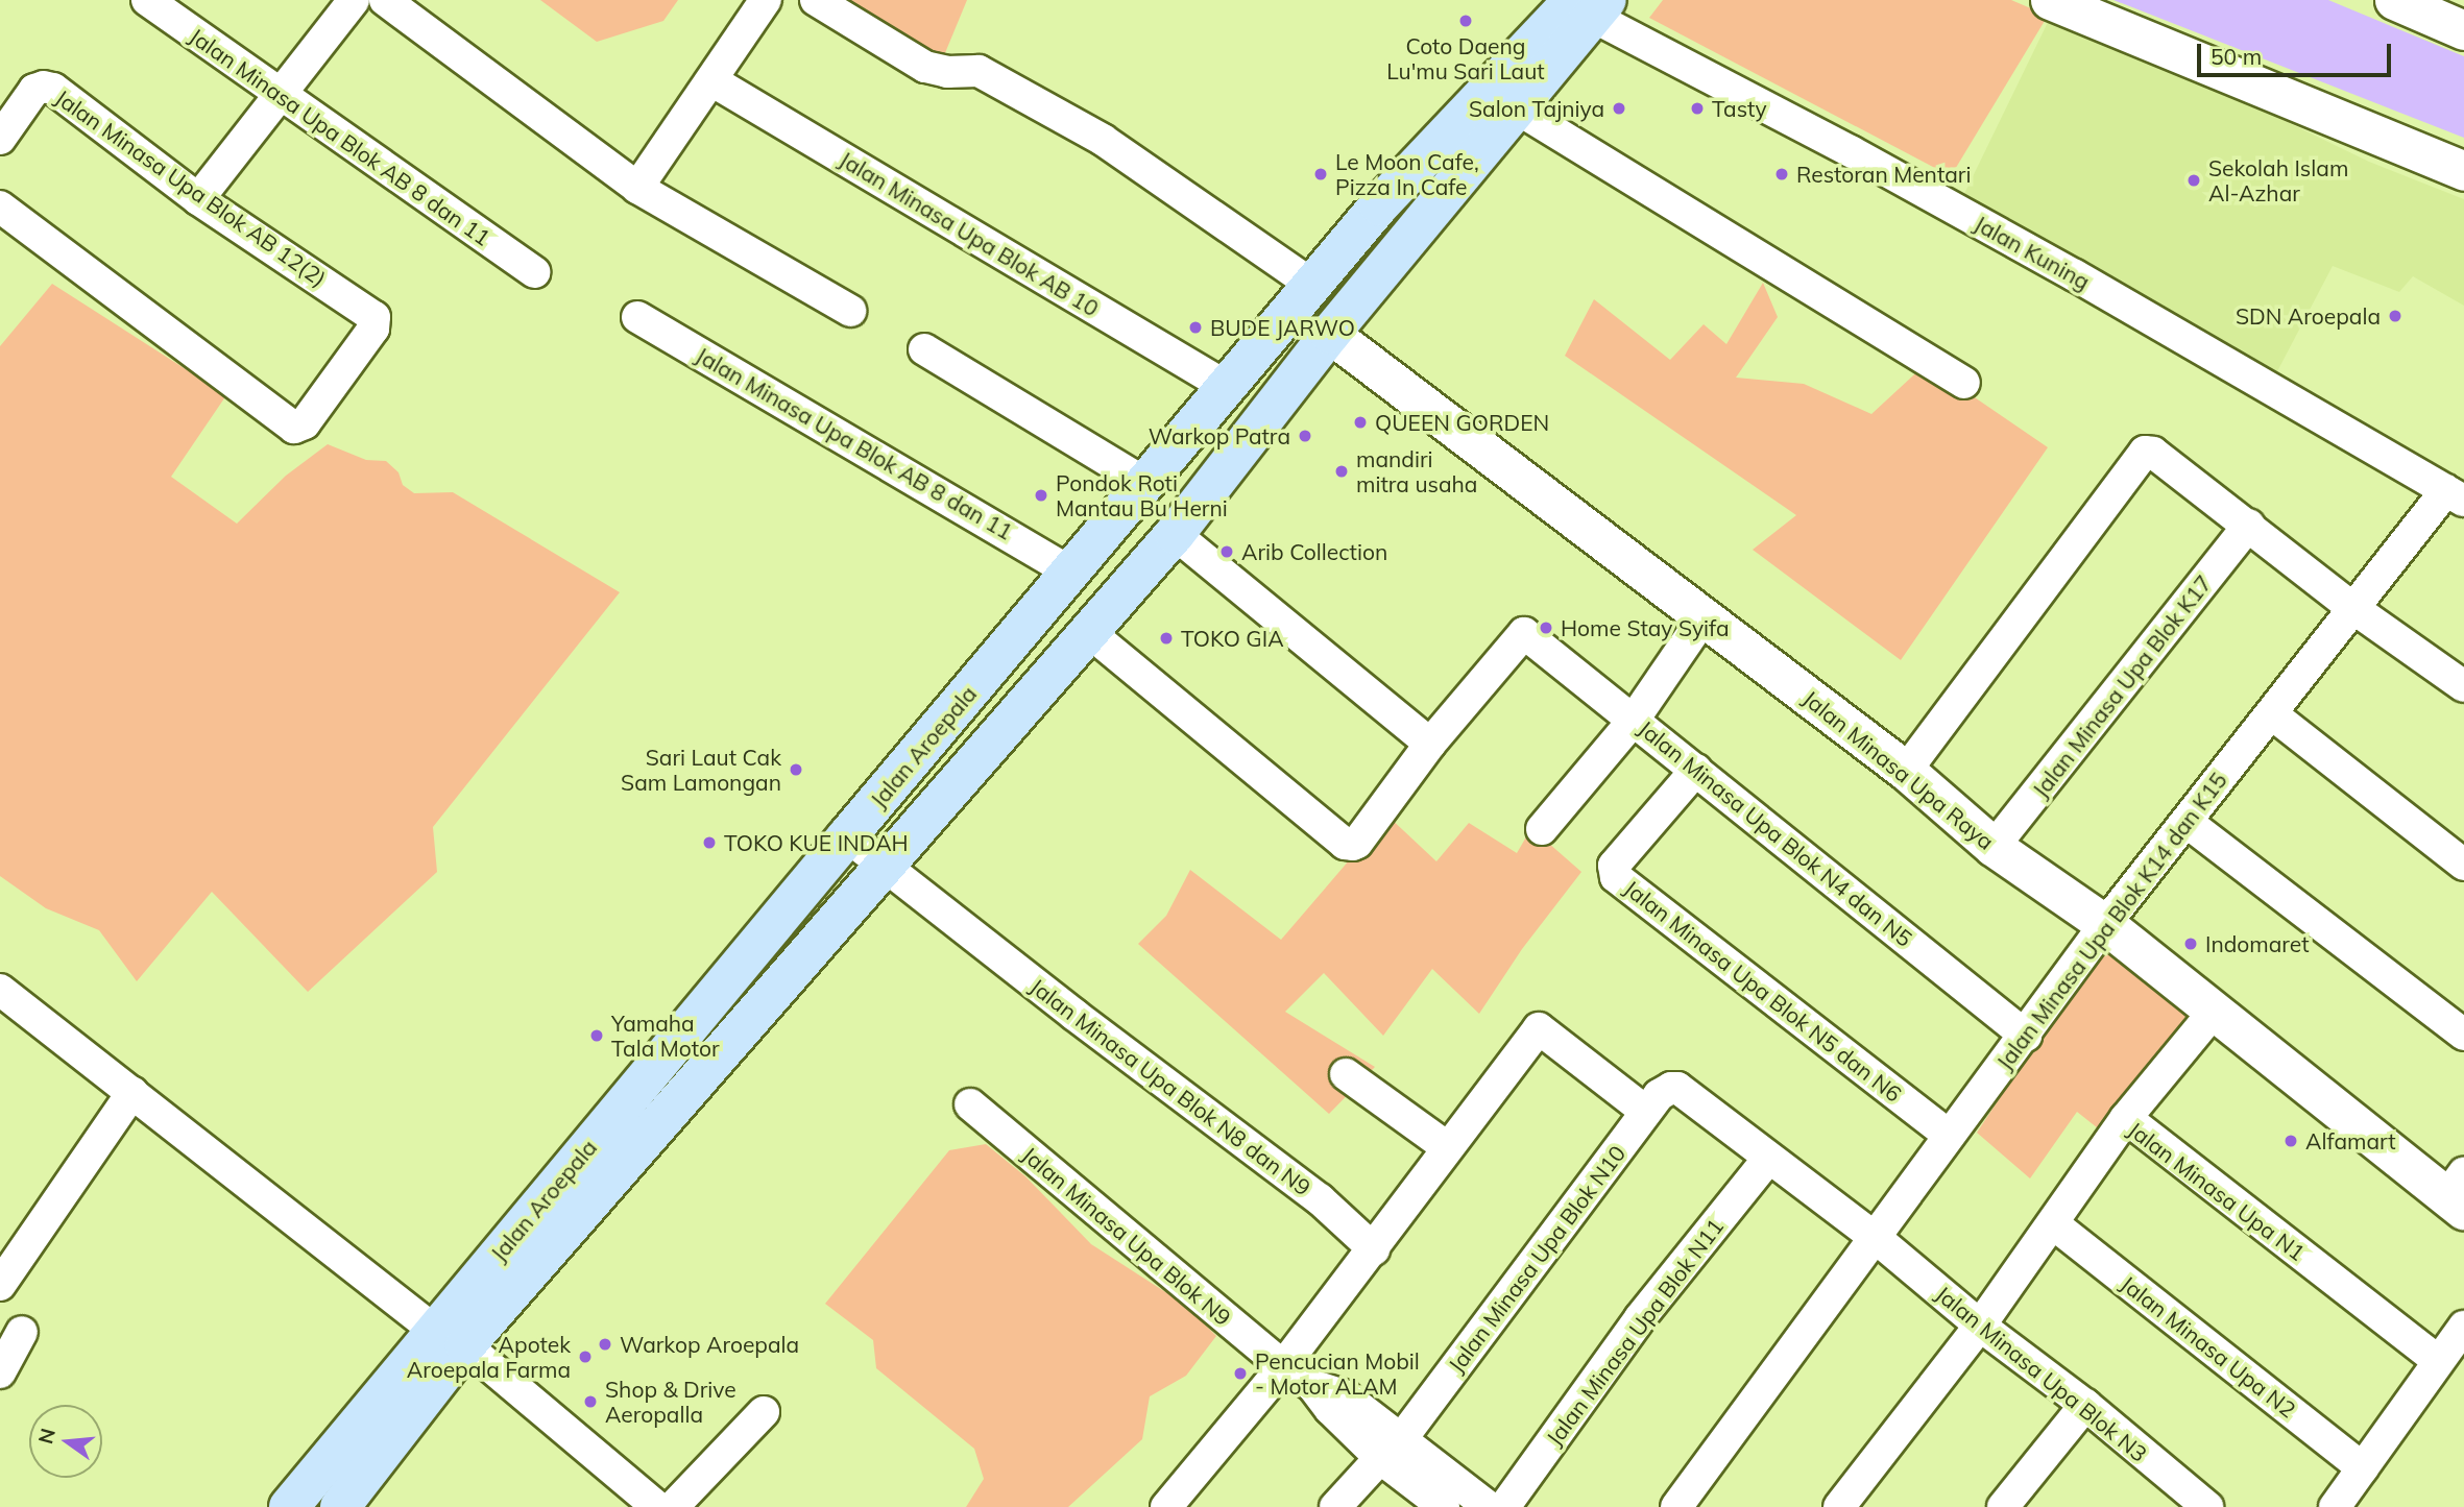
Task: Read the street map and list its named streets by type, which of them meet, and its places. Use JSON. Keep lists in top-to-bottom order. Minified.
{"streets":{"main road":["Jalan Aroepala"],"street":["Jalan Minasa Upa Blok AB 8 dan 11","Jalan Minasa Upa Blok AB 12(2)","Jalan Minasa Upa Blok AB 10","Jalan Kuning","Jalan Minasa Upa Blok K17","Jalan Minasa Upa Raya","Jalan Minasa Upa Blok N4 dan N5","Jalan Minasa Upa Blok K14 dan K15","Jalan Minasa Upa Blok N5 dan N6","Jalan Minasa Upa Blok N8 dan N9","Jalan Minasa Upa N1","Jalan Minasa Upa Blok N9","Jalan Minasa Upa Blok N10","Jalan Minasa Upa Blok N11","Jalan Minasa Upa N2","Jalan Minasa Upa Blok N3"]},"crossings":[["Jalan Minasa Upa Blok AB 8 dan 11","Jalan Aroepala"],["Jalan Minasa Upa Blok AB 10","Jalan Aroepala"],["Jalan Kuning","Jalan Aroepala"],["Jalan Kuning","Jalan Minasa Upa Blok K14 dan K15"],["Jalan Minasa Upa Blok K17","Jalan Minasa Upa Raya"],["Jalan Aroepala","Jalan Minasa Upa Raya"],["Jalan Aroepala","Jalan Minasa Upa Blok N8 dan N9"],["Jalan Minasa Upa Raya","Jalan Minasa Upa Blok K14 dan K15"],["Jalan Minasa Upa Blok N4 dan N5","Jalan Minasa Upa Blok K14 dan K15"],["Jalan Minasa Upa Blok N4 dan N5","Jalan Minasa Upa Blok N5 dan N6"],["Jalan Minasa Upa Blok K14 dan K15","Jalan Minasa Upa Blok N5 dan N6"],["Jalan Minasa Upa Blok K14 dan K15","Jalan Minasa Upa Blok N3"],["Jalan Minasa Upa N1","Jalan Minasa Upa N2"],["Jalan Minasa Upa N1","Jalan Minasa Upa Blok N3"],["Jalan Minasa Upa Blok N9","Jalan Minasa Upa Blok N10"],["Jalan Minasa Upa Blok N10","Jalan Minasa Upa Blok N3"],["Jalan Minasa Upa Blok N11","Jalan Minasa Upa Blok N3"]],"places":["Coto Daeng Lu'mu Sari Laut","Salon Tajniya","Tasty","Le Moon Cafe, Pizza In Cafe","Restoran Mentari","Sekolah Islam Al-Azhar","SDN Aroepala","BUDE JARWO","QUEEN GORDEN","Warkop Patra","mandiri mitra usaha","Pondok Roti Mantau Bu Herni","Arib Collection","Home Stay Syifa","TOKO GIA","Sari Laut Cak Sam Lamongan","TOKO KUE INDAH","Indomaret","Yamaha Tala Motor","Alfamart","Warkop Aroepala","Apotek Aroepala Farma","Pencucian Mobil - Motor ALAM","Shop & Drive Aeropalla"],"scale_bar":"50 m","north":"left"}
